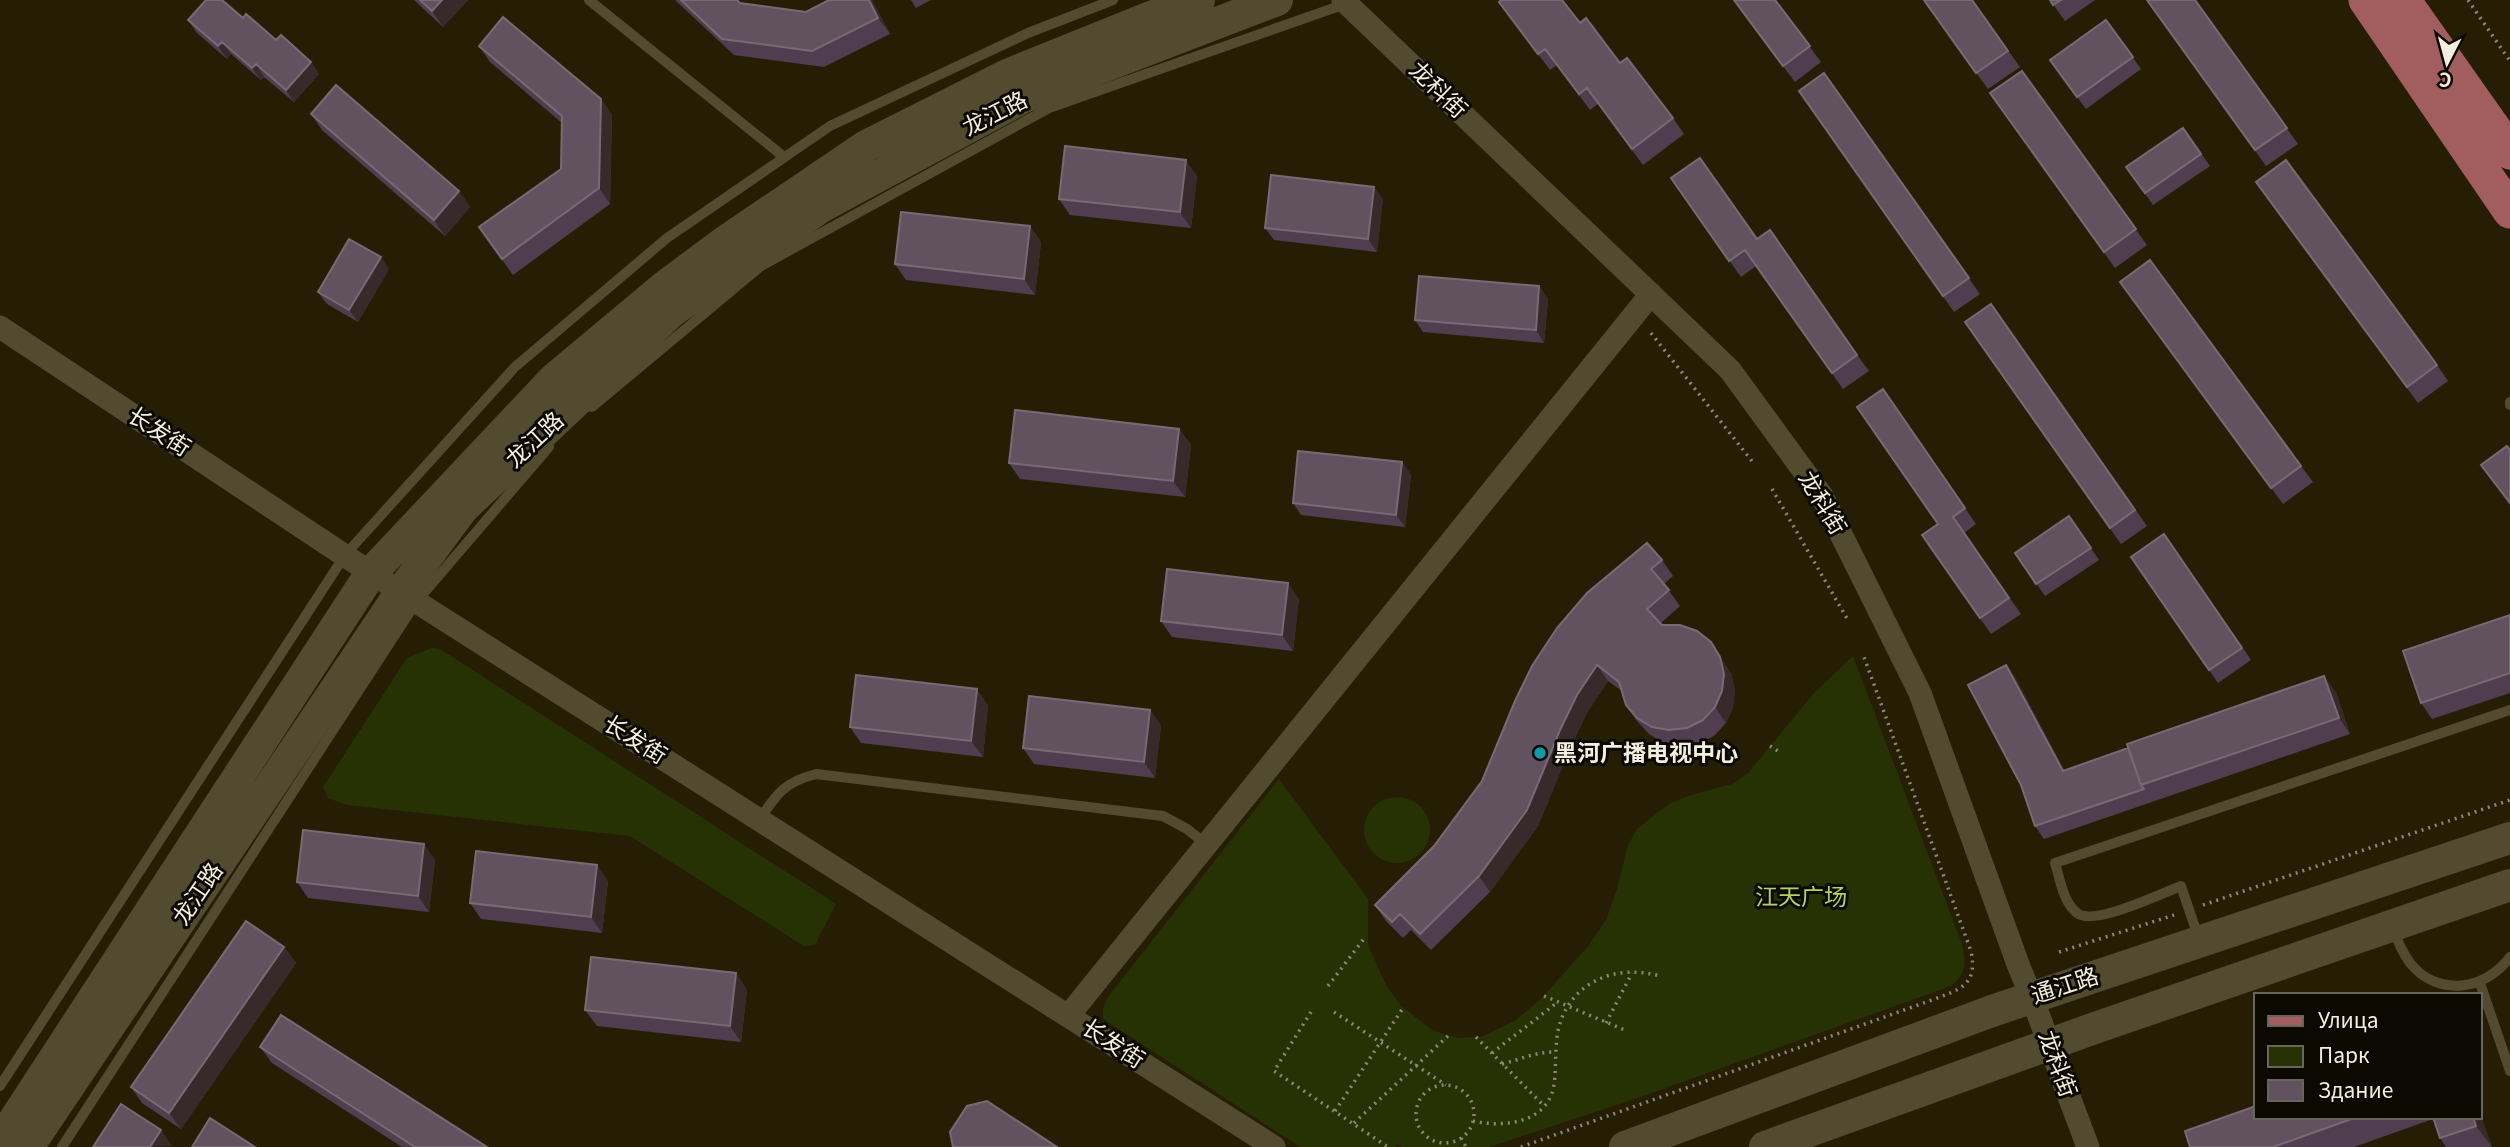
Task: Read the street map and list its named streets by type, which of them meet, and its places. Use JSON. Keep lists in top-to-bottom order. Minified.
{"streets":{"street":["龙科街","龙江路","长发街","通江路"]},"crossings":[["龙科街","通江路"],["龙江路","长发街"]],"parks":["江天广场"],"places":["黑河广播电视中心"],"legend":["Улица","Парк","Здание"],"north":"bottom"}
